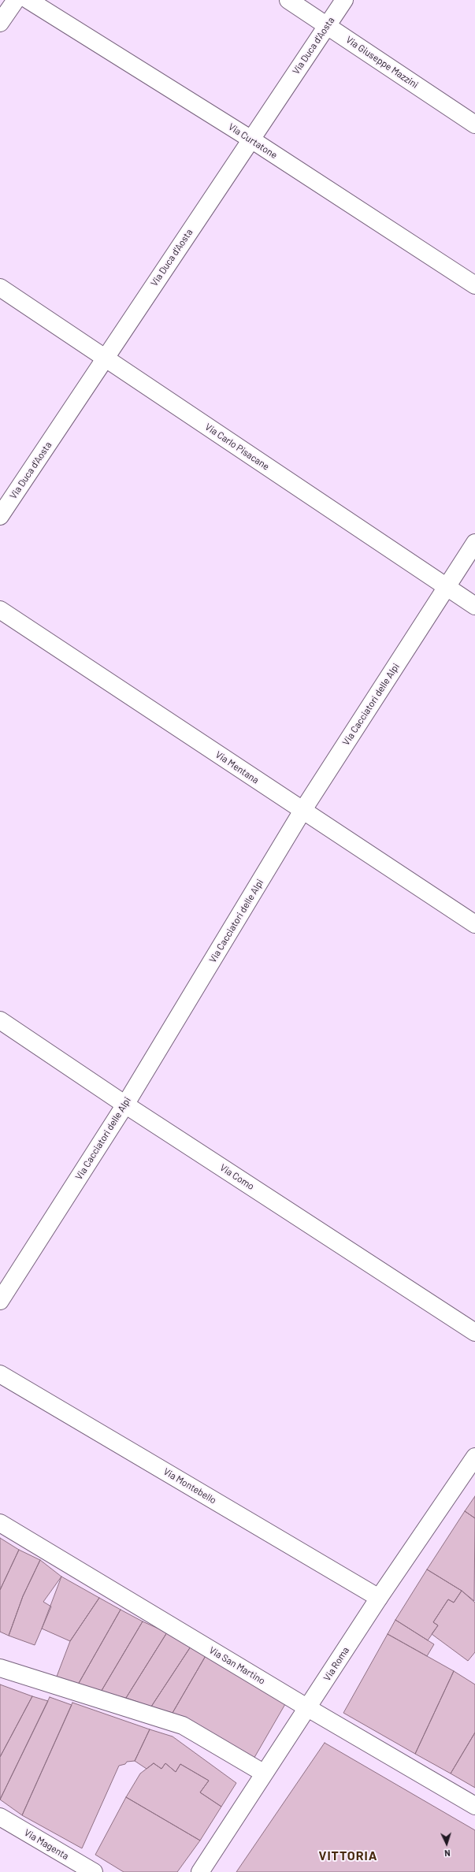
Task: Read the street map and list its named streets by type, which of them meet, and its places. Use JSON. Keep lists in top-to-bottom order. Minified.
{"streets":{"street":["Via Duca d'Aosta","Via Giuseppe Mazzini","Via Curtatone","Via Carlo Pisacane","Via Cacciatori delle Alpi","Via Mentana","Via Como","Via Montebello","Via Roma","Via San Martino","Via Magenta"]},"crossings":[["Via Duca d'Aosta","Via Giuseppe Mazzini"],["Via Duca d'Aosta","Via Curtatone"],["Via Duca d'Aosta","Via Carlo Pisacane"],["Via Carlo Pisacane","Via Cacciatori delle Alpi"],["Via Cacciatori delle Alpi","Via Mentana"],["Via Cacciatori delle Alpi","Via Como"],["Via Montebello","Via Roma"],["Via Roma","Via San Martino"]],"districts":["VITTORIA"],"north":"bottom"}
